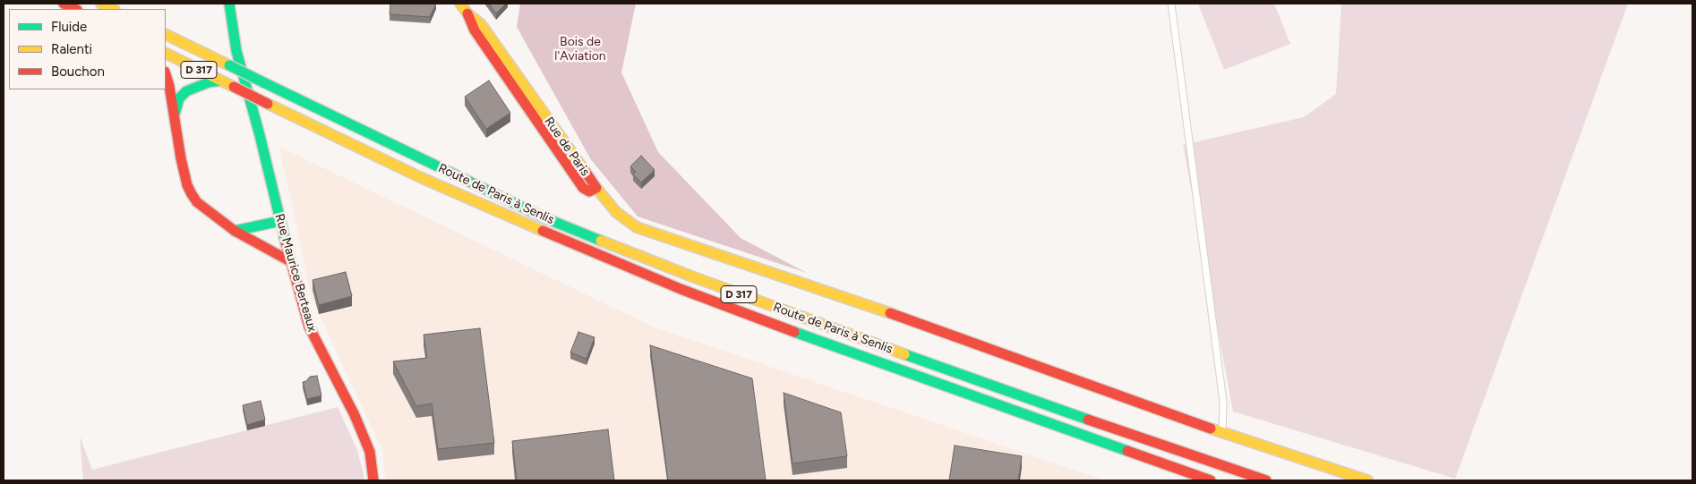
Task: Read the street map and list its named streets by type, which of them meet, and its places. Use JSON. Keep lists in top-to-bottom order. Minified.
{"streets":{"main road":["D 317","Rue de Paris","Route de Paris à Senlis","Rue Maurice Berteaux"]},"crossings":[["D 317","Route de Paris à Senlis"]],"parks":["Bois de l'Aviation"],"legend":["Fluide","Ralenti","Bouchon"]}
